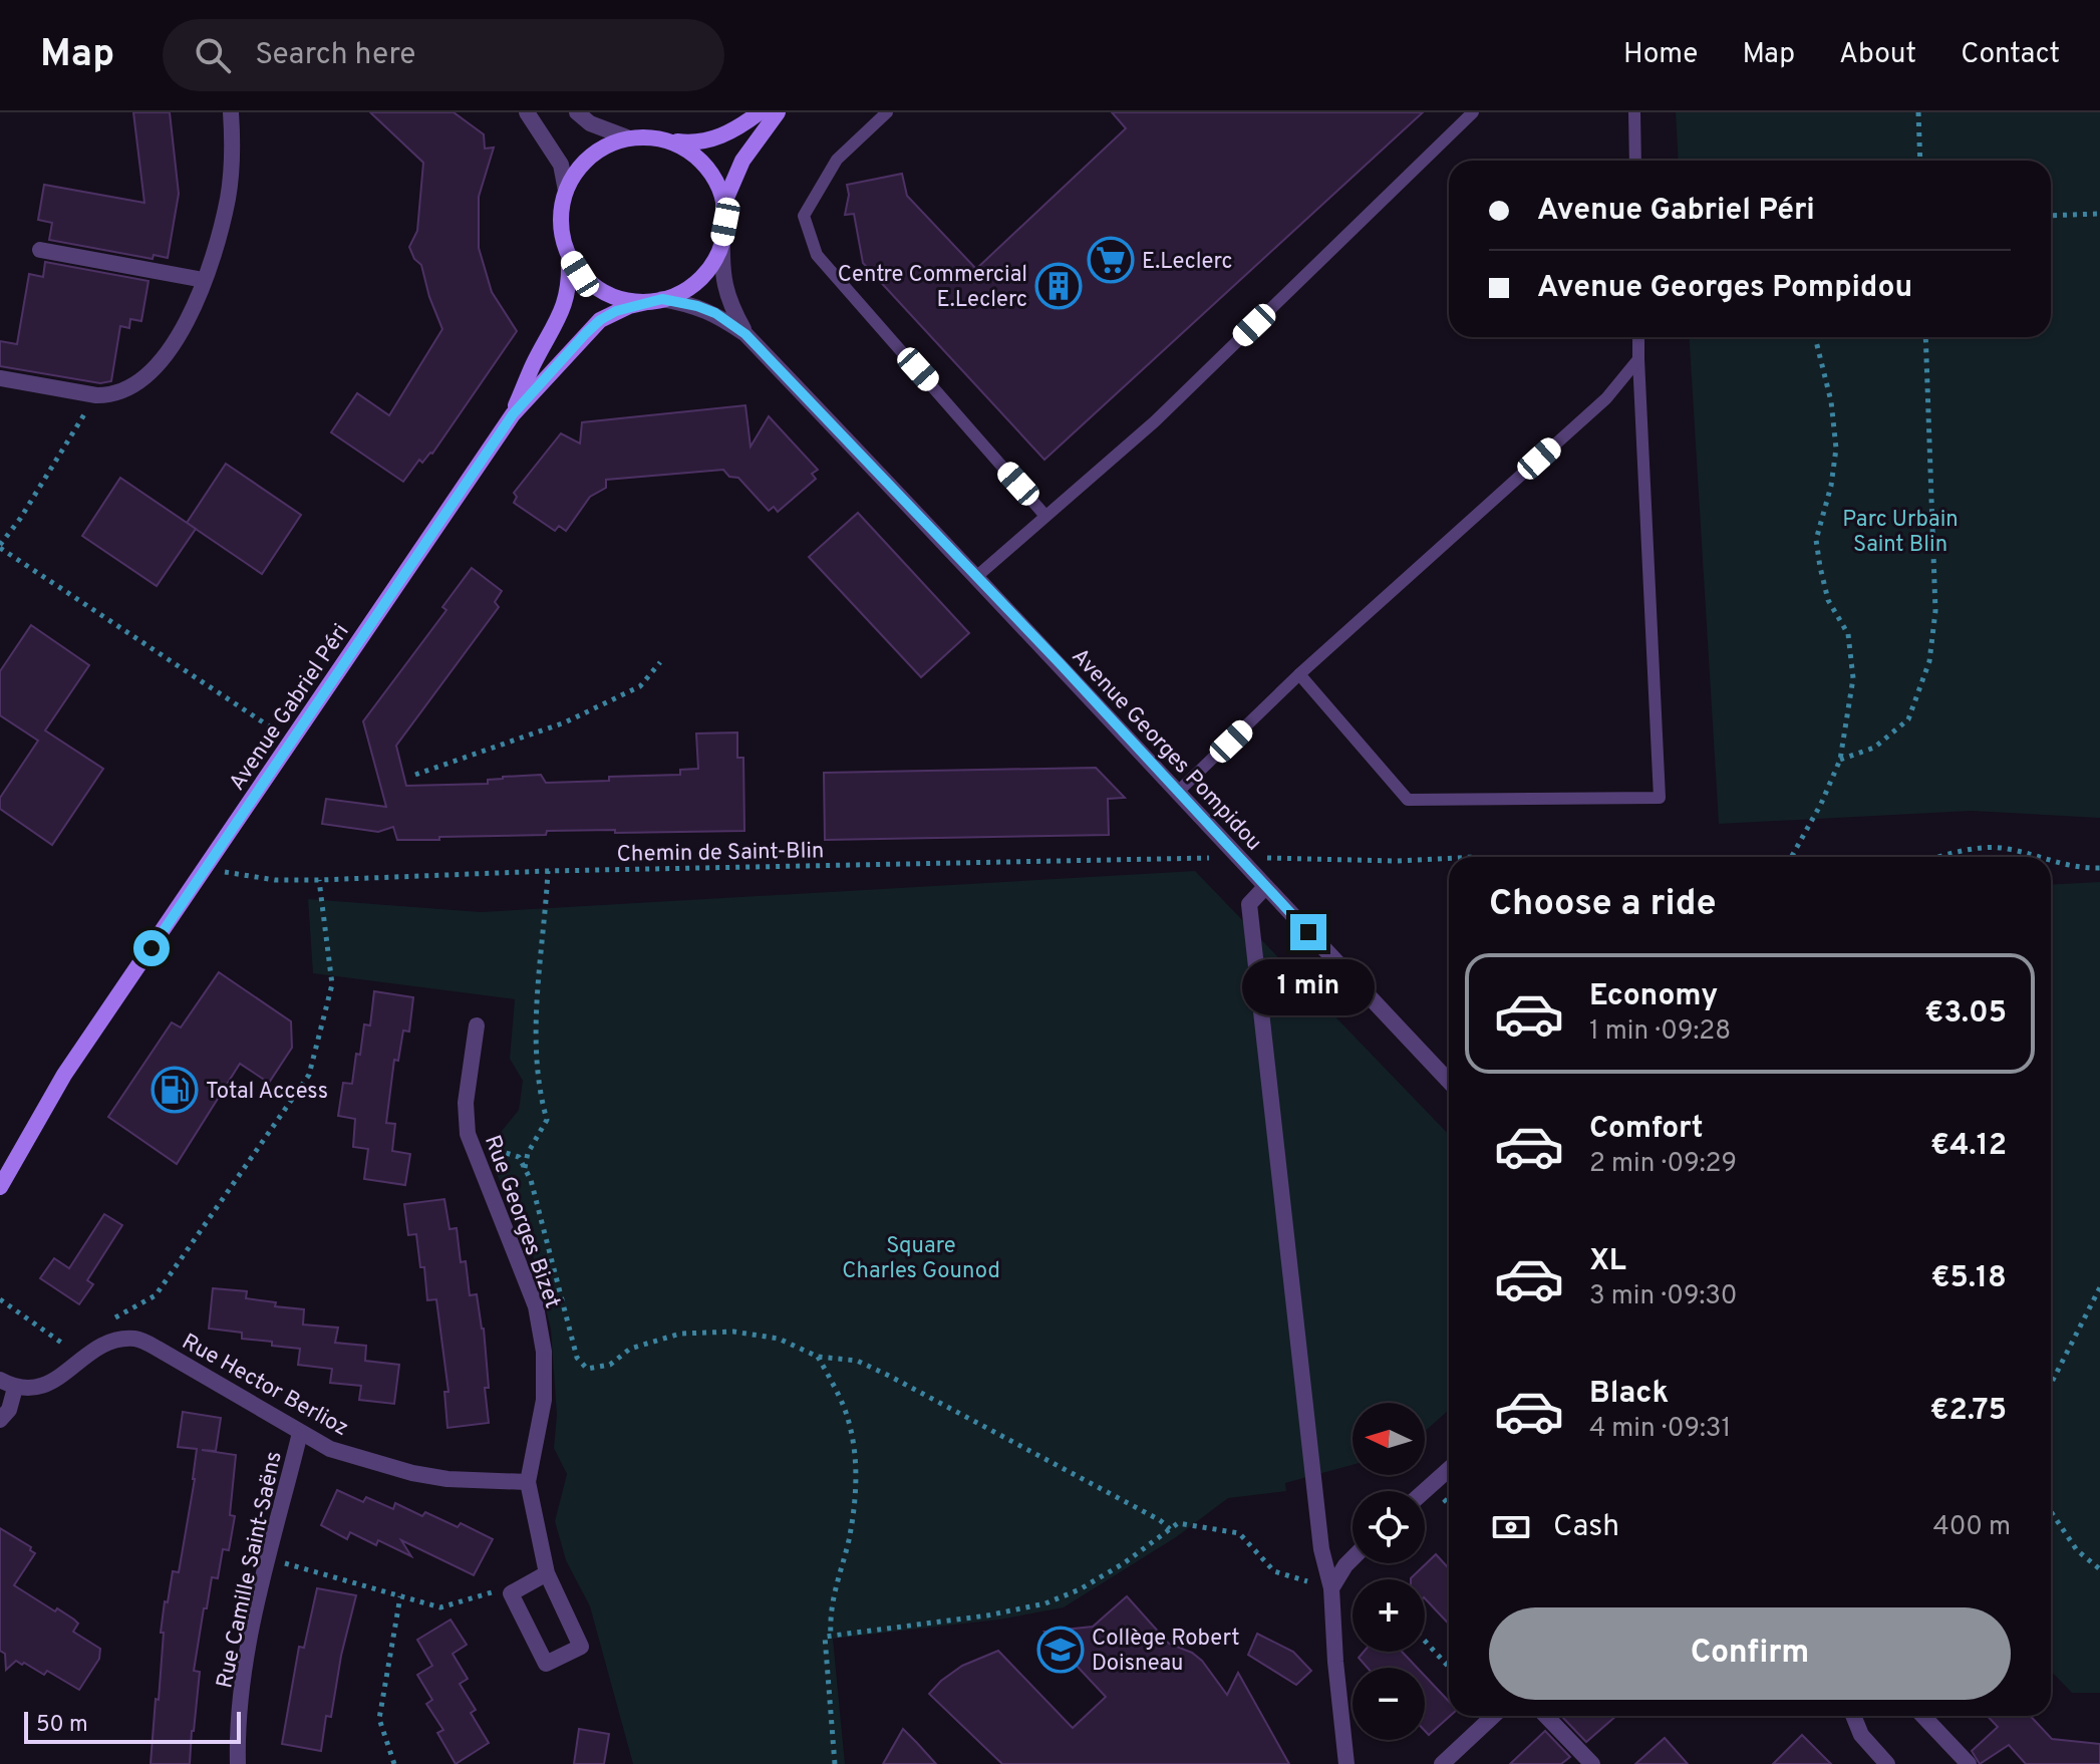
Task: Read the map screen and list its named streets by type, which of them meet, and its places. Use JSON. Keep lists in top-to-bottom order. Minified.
{"streets":{"main road":["Avenue Gabriel Péri"],"street":["Avenue Georges Pompidou","Rue Georges Bizet","Rue Hector Berlioz","Rue Camille Saint-Saëns"],"path":["Chemin de Saint-Blin"]},"crossings":[["Avenue Gabriel Péri","Avenue Georges Pompidou"],["Avenue Gabriel Péri","Chemin de Saint-Blin"],["Avenue Georges Pompidou","Chemin de Saint-Blin"],["Rue Georges Bizet","Rue Hector Berlioz"],["Rue Hector Berlioz","Rue Camille Saint-Saëns"]],"parks":["Parc Urbain Saint Blin","Square Charles Gounod"],"places":{"supermarket":["E.Leclerc"],"building":["Centre Commercial E.Leclerc"],"fuel station":["Total Access"],"school or university":["Collège Robert Doisneau"]},"scale_bar":"50 m","north":"left","page":{"header":"Map","search":"Search here","nav":["Home","Map","About","Contact"],"banner":["Avenue Gabriel Péri","Avenue Georges Pompidou"],"heading":"Choose a ride","list":[{"name":"Economy","note":"1 min · 09:28","value":"€3.05"},{"name":"Comfort","note":"2 min · 09:29","value":"€4.12"},{"name":"XL","note":"3 min · 09:30","value":"€5.18"},{"name":"Black","note":"4 min · 09:31","value":"€2.75"}],"bubble":"1 min","map_buttons":["+","−"],"pay":["Cash","400 m"],"buttons":"Confirm","scale":"50 m"}}
